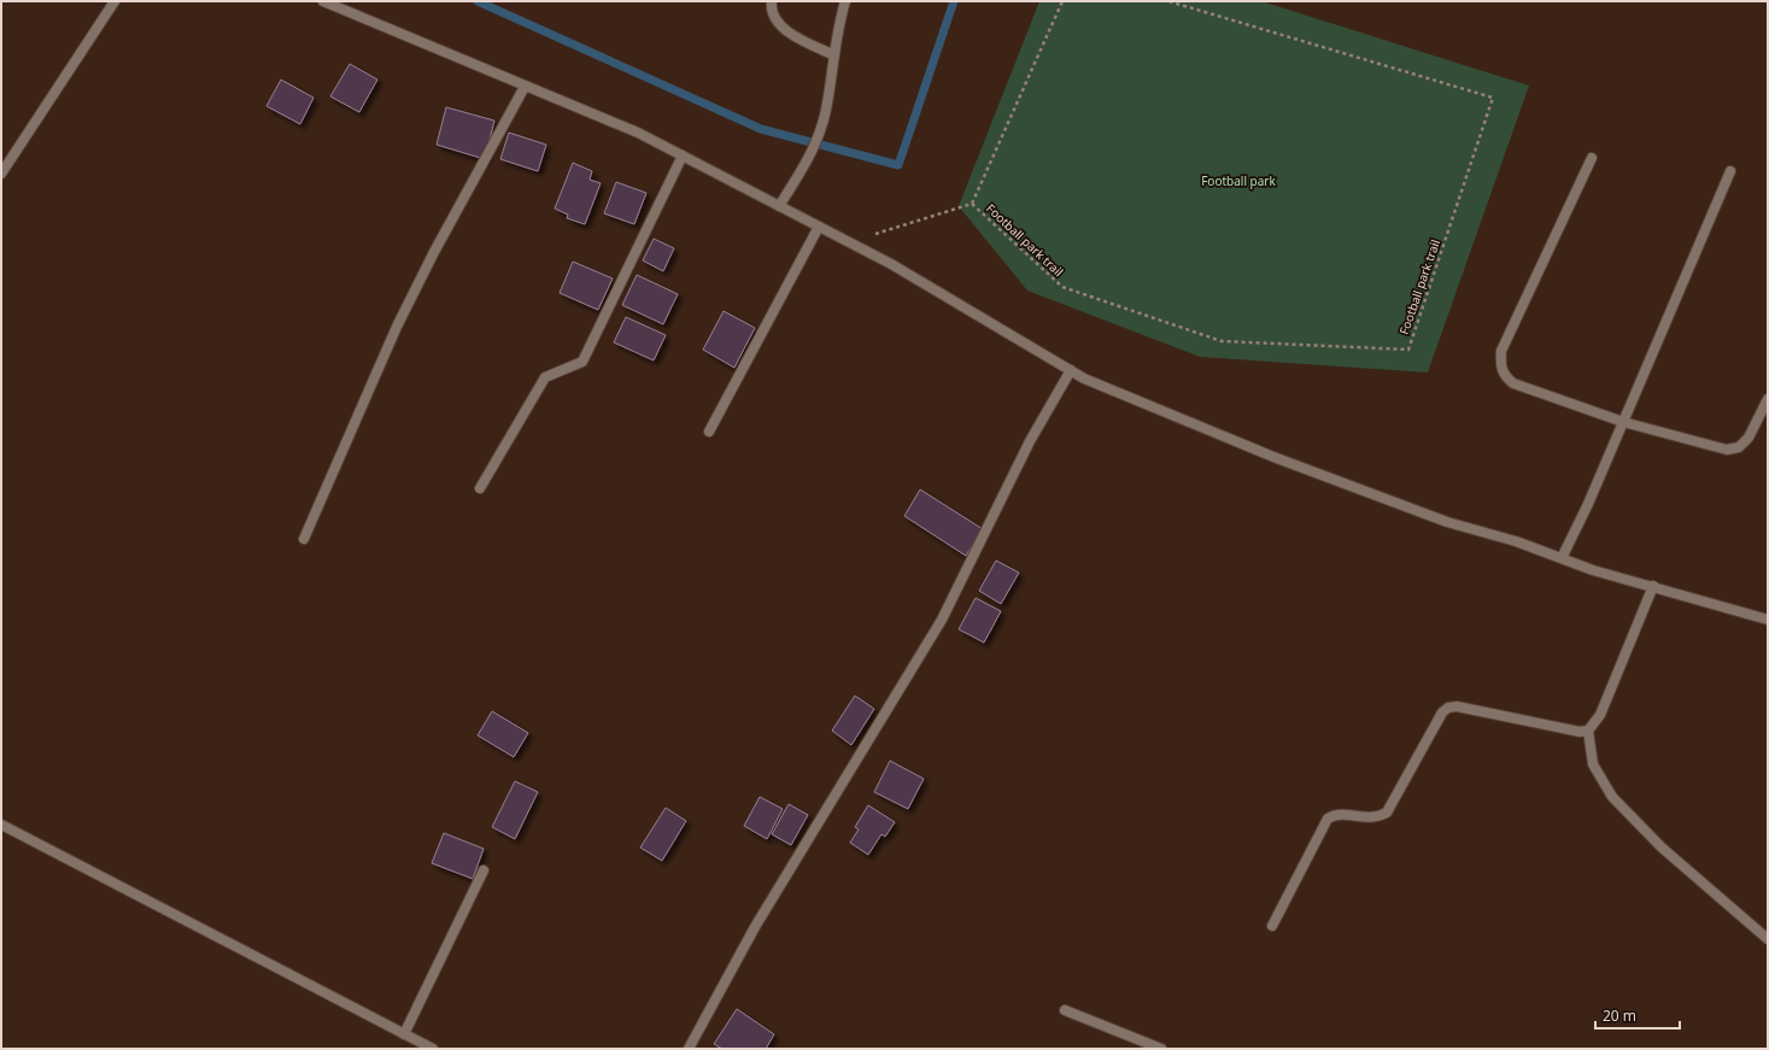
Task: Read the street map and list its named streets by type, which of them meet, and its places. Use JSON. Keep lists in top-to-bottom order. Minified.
{"streets":{"path":["Football park trail"]},"parks":["Football park"],"scale_bar":"20 m"}
